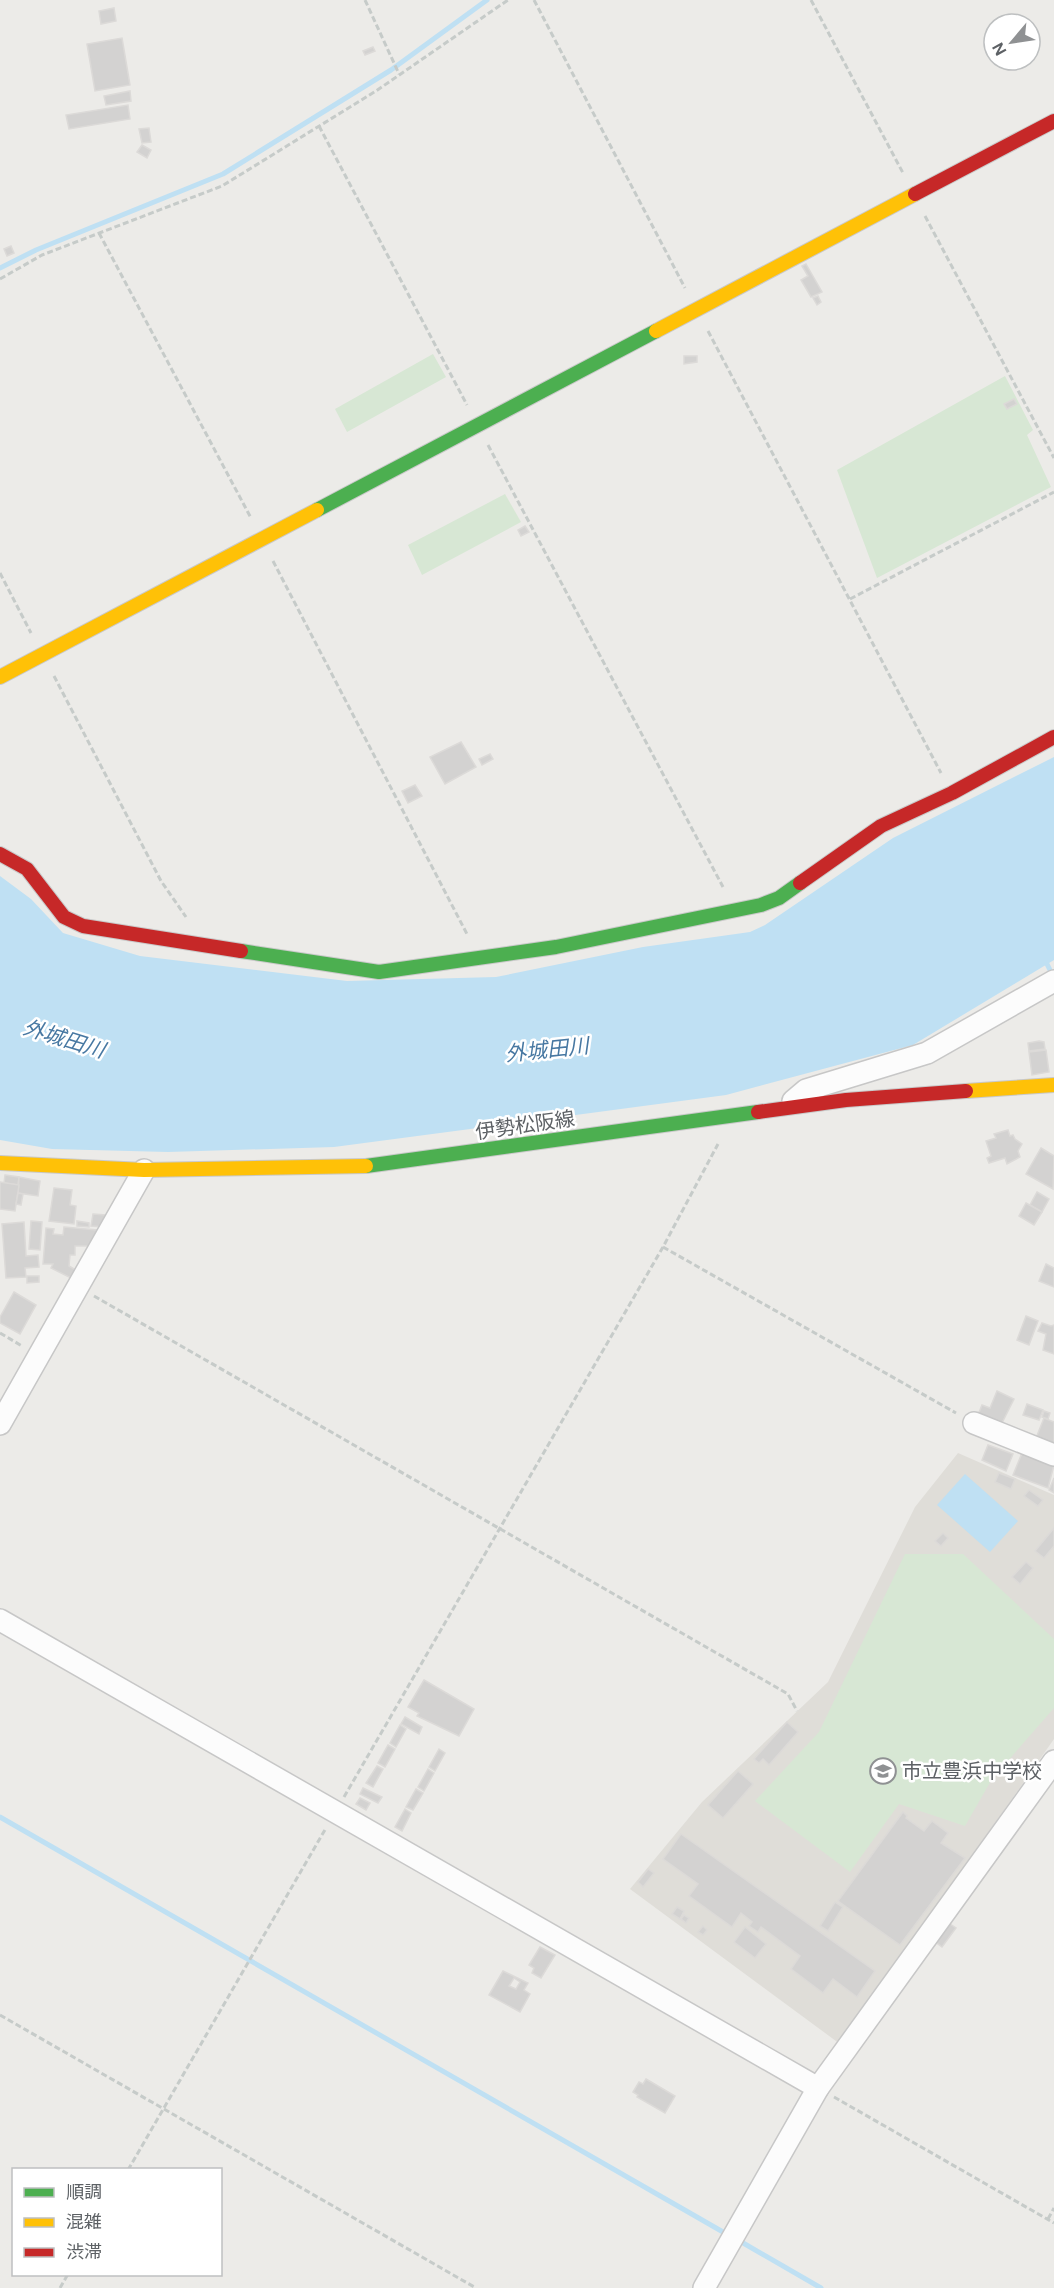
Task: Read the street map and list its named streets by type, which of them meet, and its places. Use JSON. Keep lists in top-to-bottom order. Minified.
{"streets":{"street":["伊勢松阪線"]},"water":["外城田川"],"places":{"school or university":["市立豊浜中学校"]},"legend":["順調","混雑","渋滞"],"north":"bottom left"}
